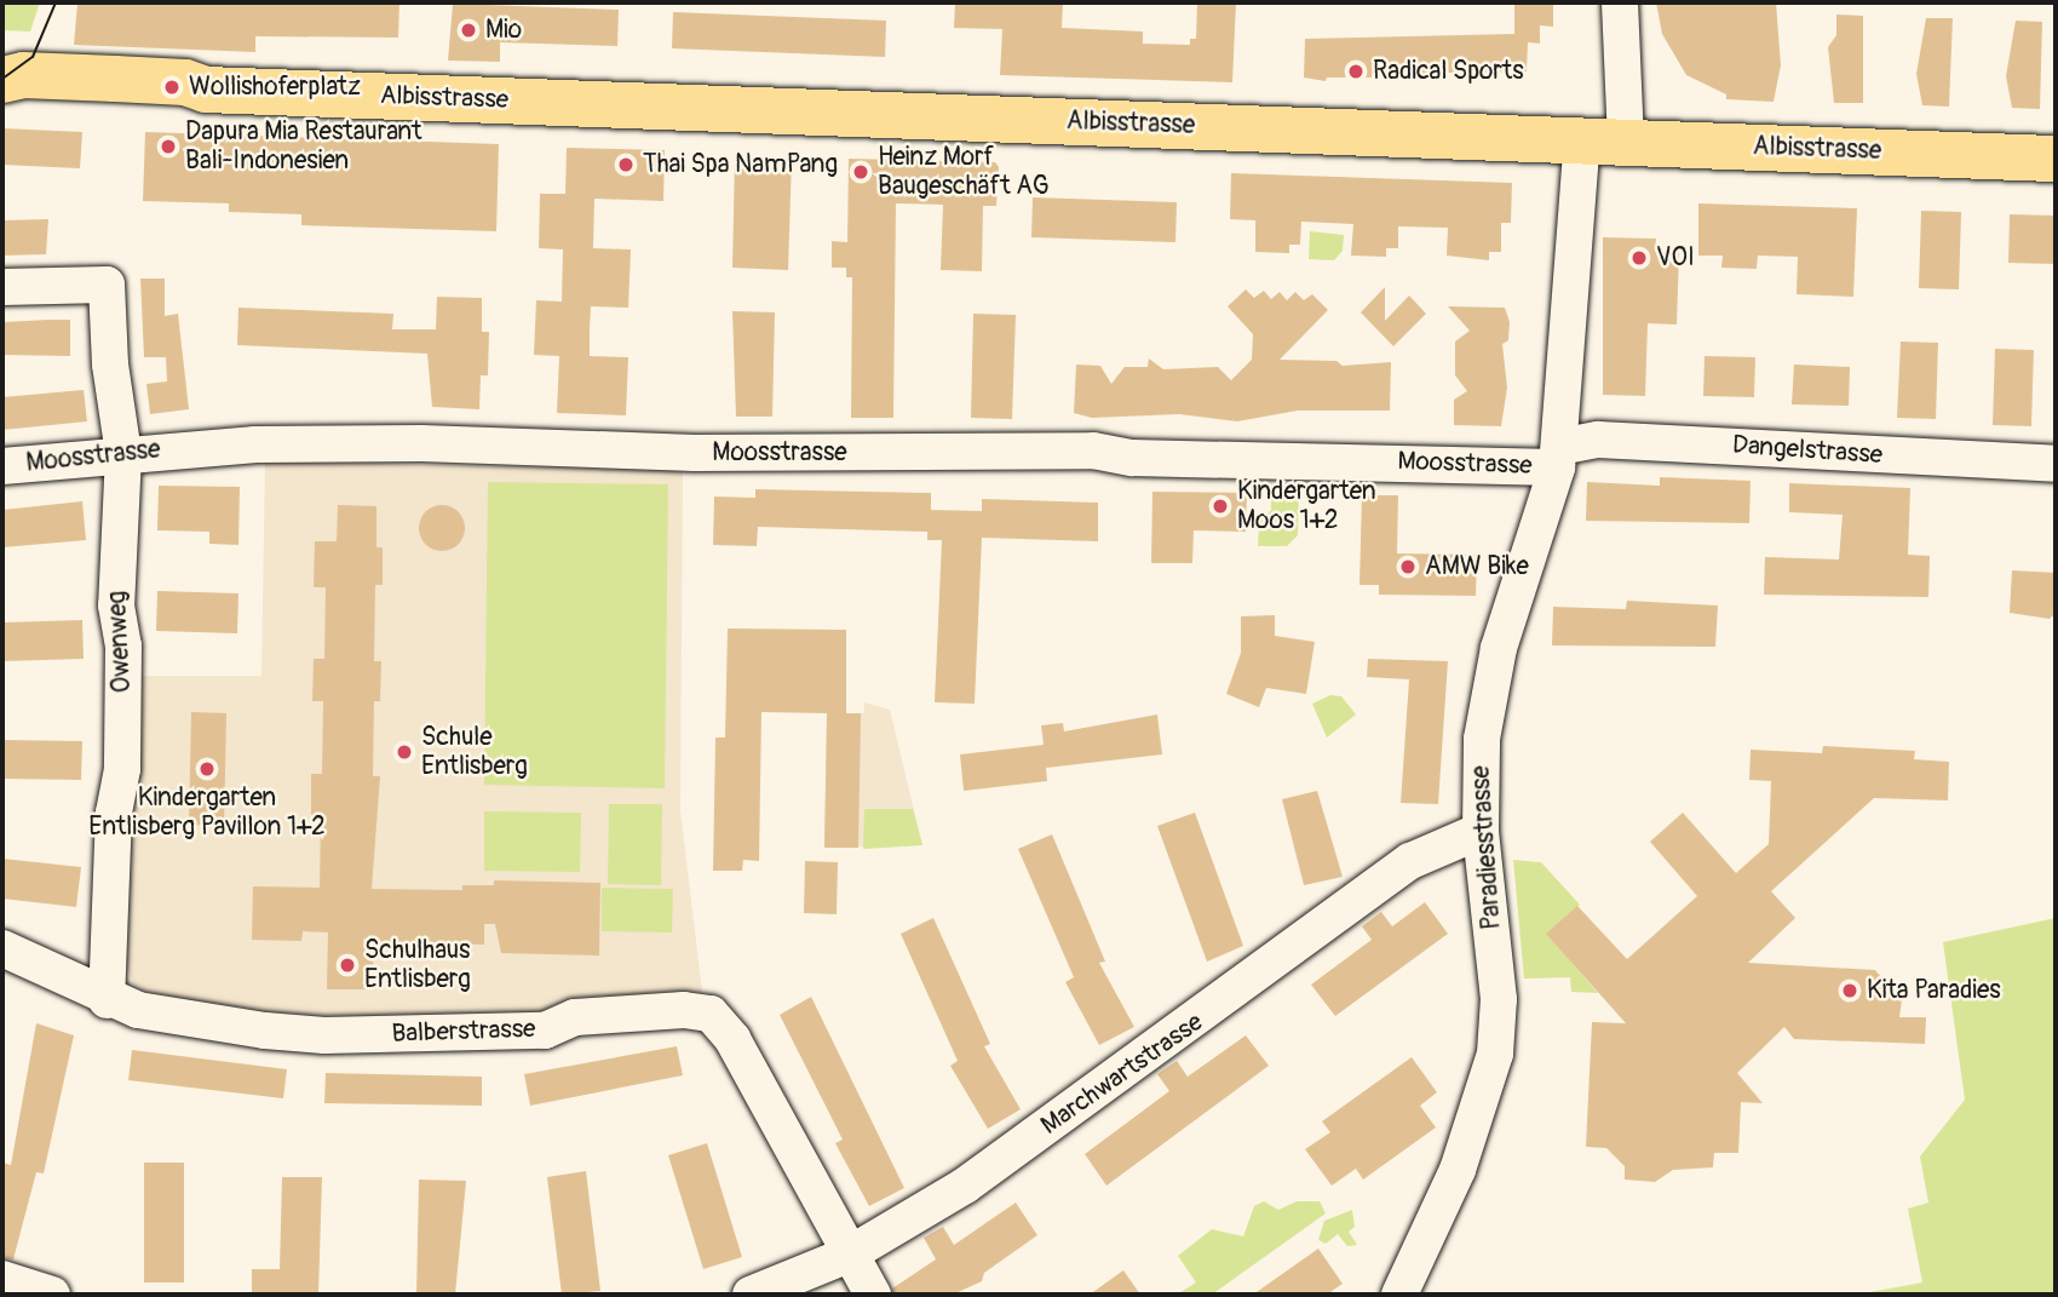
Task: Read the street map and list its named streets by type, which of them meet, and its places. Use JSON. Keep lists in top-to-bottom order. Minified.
{"streets":{"main road":["Albisstrasse"],"street":["Dangelstrasse","Moosstrasse","Owenweg","Paradiesstrasse","Balberstrasse","Marchwartstrasse"]},"crossings":[["Albisstrasse","Paradiesstrasse"],["Dangelstrasse","Moosstrasse"],["Dangelstrasse","Paradiesstrasse"],["Moosstrasse","Owenweg"],["Moosstrasse","Paradiesstrasse"],["Owenweg","Balberstrasse"],["Paradiesstrasse","Marchwartstrasse"],["Balberstrasse","Marchwartstrasse"]],"places":["Mio","Radical Sports","Wollishoferplatz","Dapura Mia Restaurant Bali-Indonesien","Thai Spa NamPang","Heinz Morf Baugeschäft AG","VOI","Kindergarten Moos 1+2","AMW Bike","Schule Entlisberg","Kindergarten Entlisberg Pavillon 1+2","Schulhaus Entlisberg","Kita Paradies"]}
